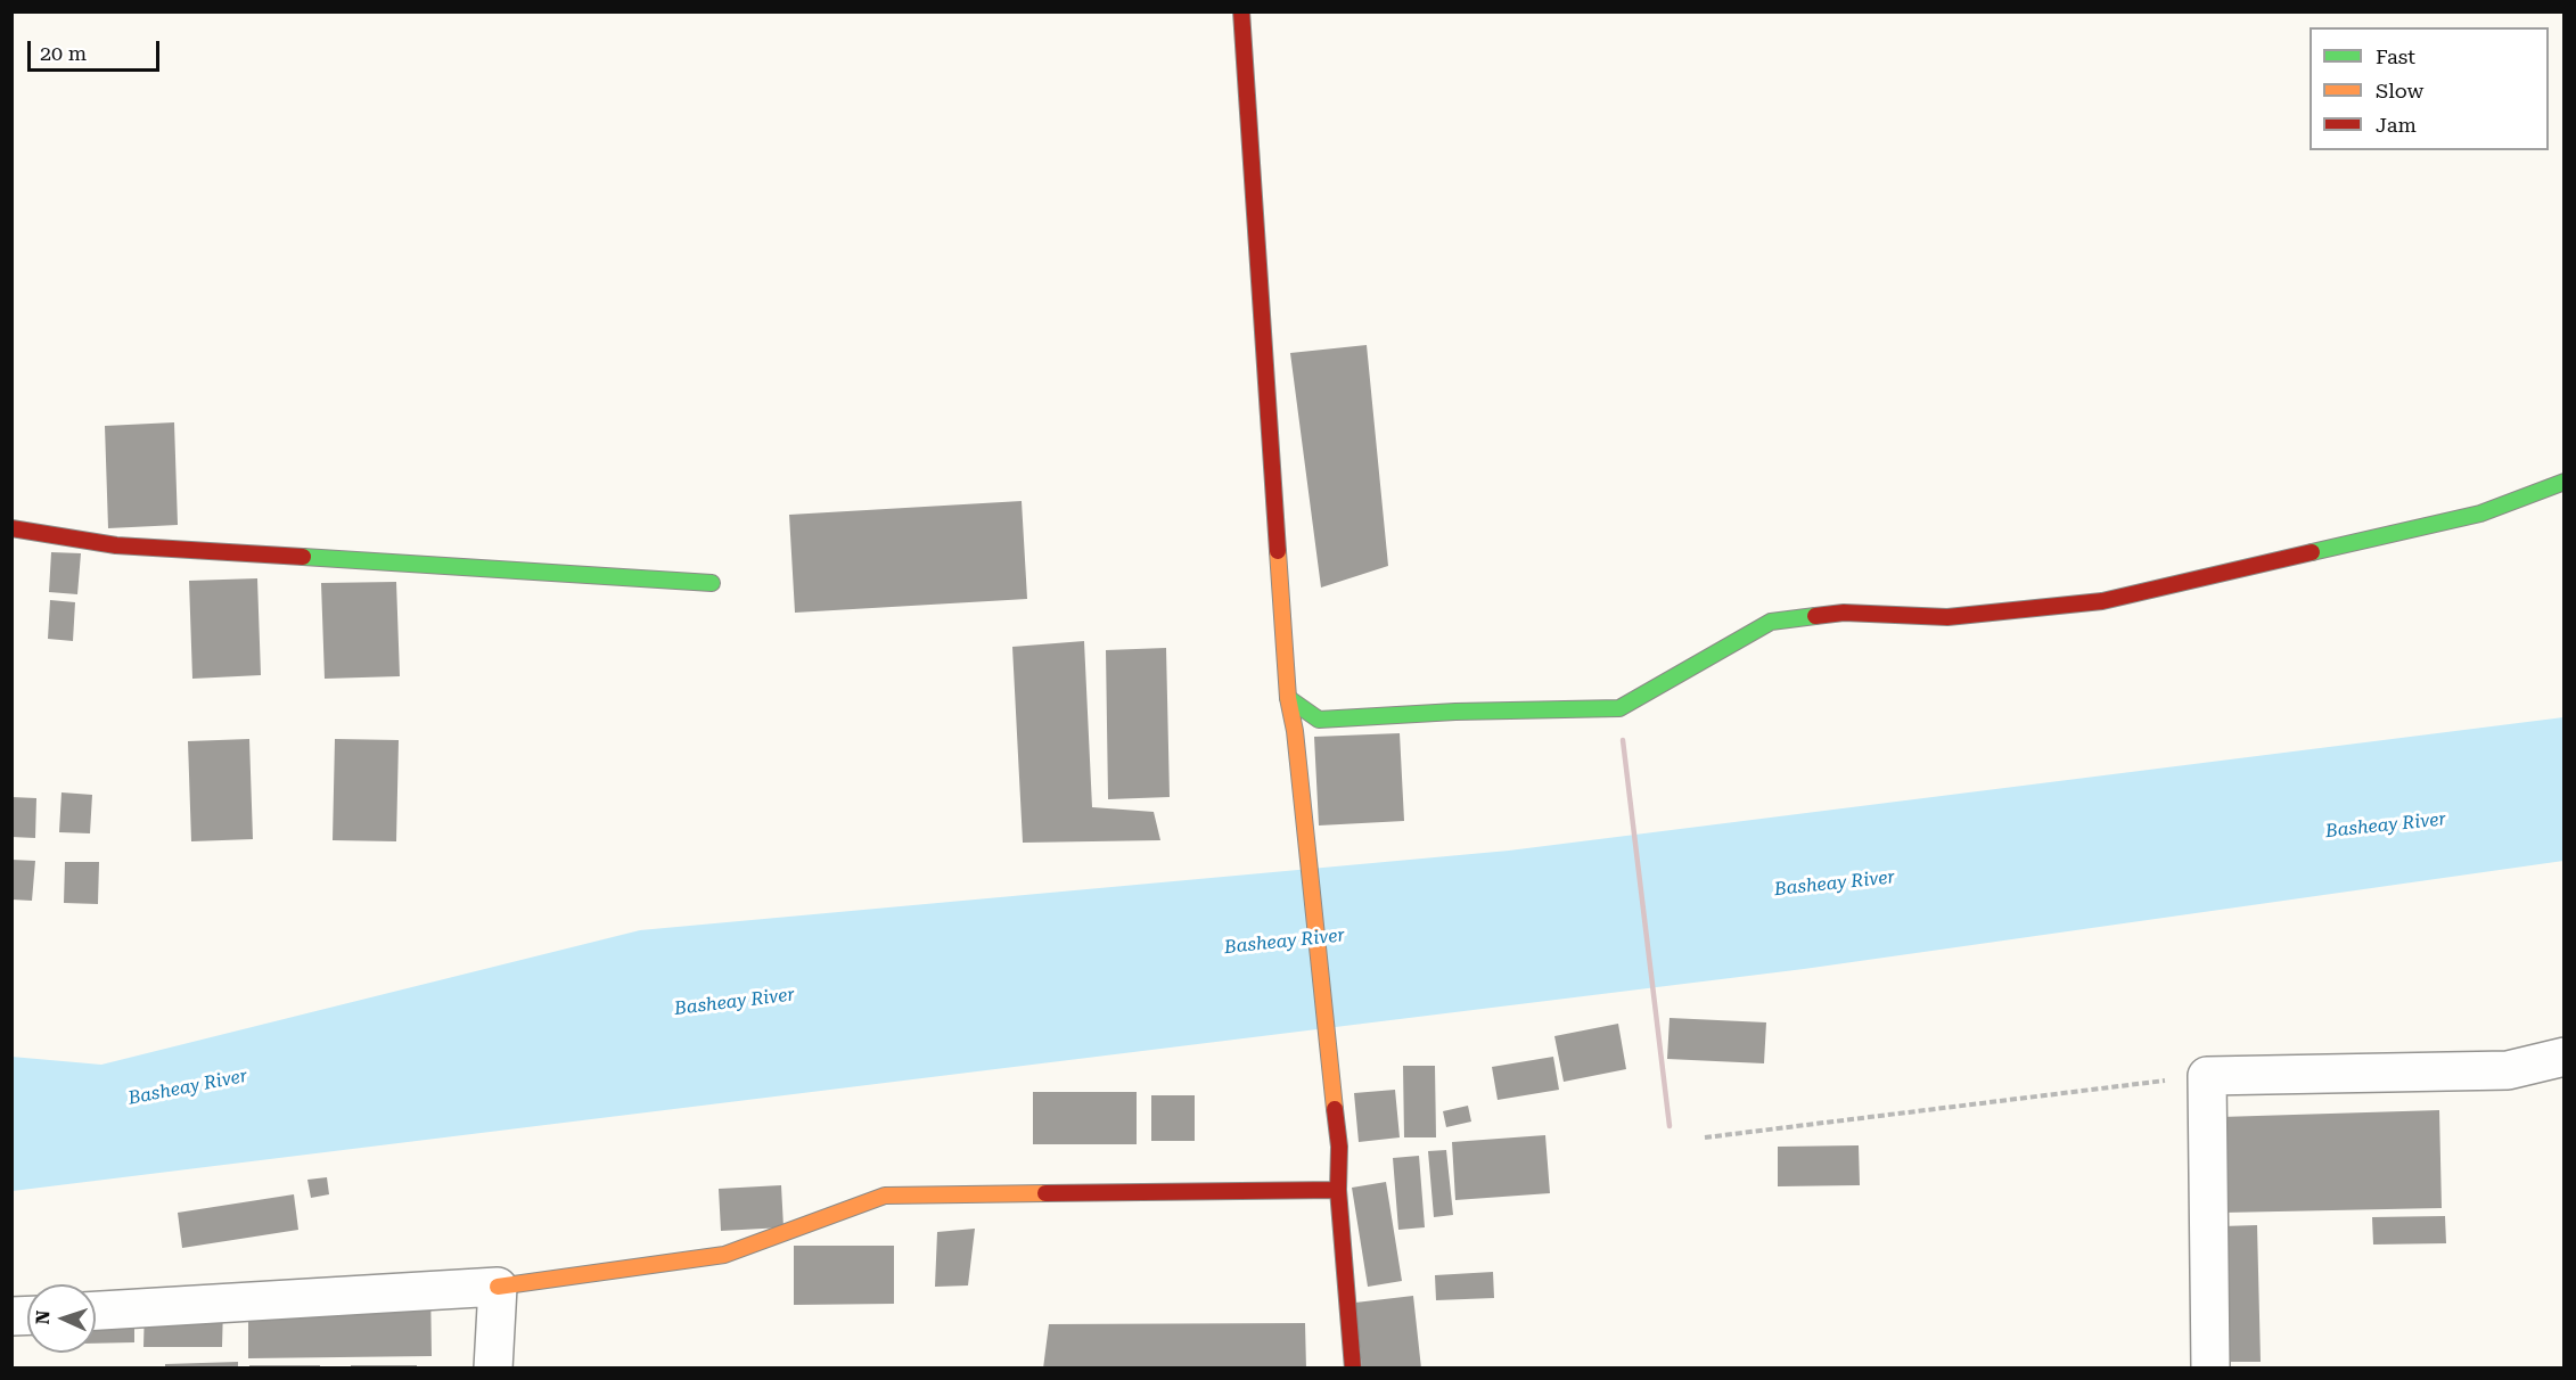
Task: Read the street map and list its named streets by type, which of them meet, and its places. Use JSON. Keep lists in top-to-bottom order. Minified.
{"water":["Basheay River"],"legend":["Fast","Slow","Jam"],"scale_bar":"20 m","north":"left"}
